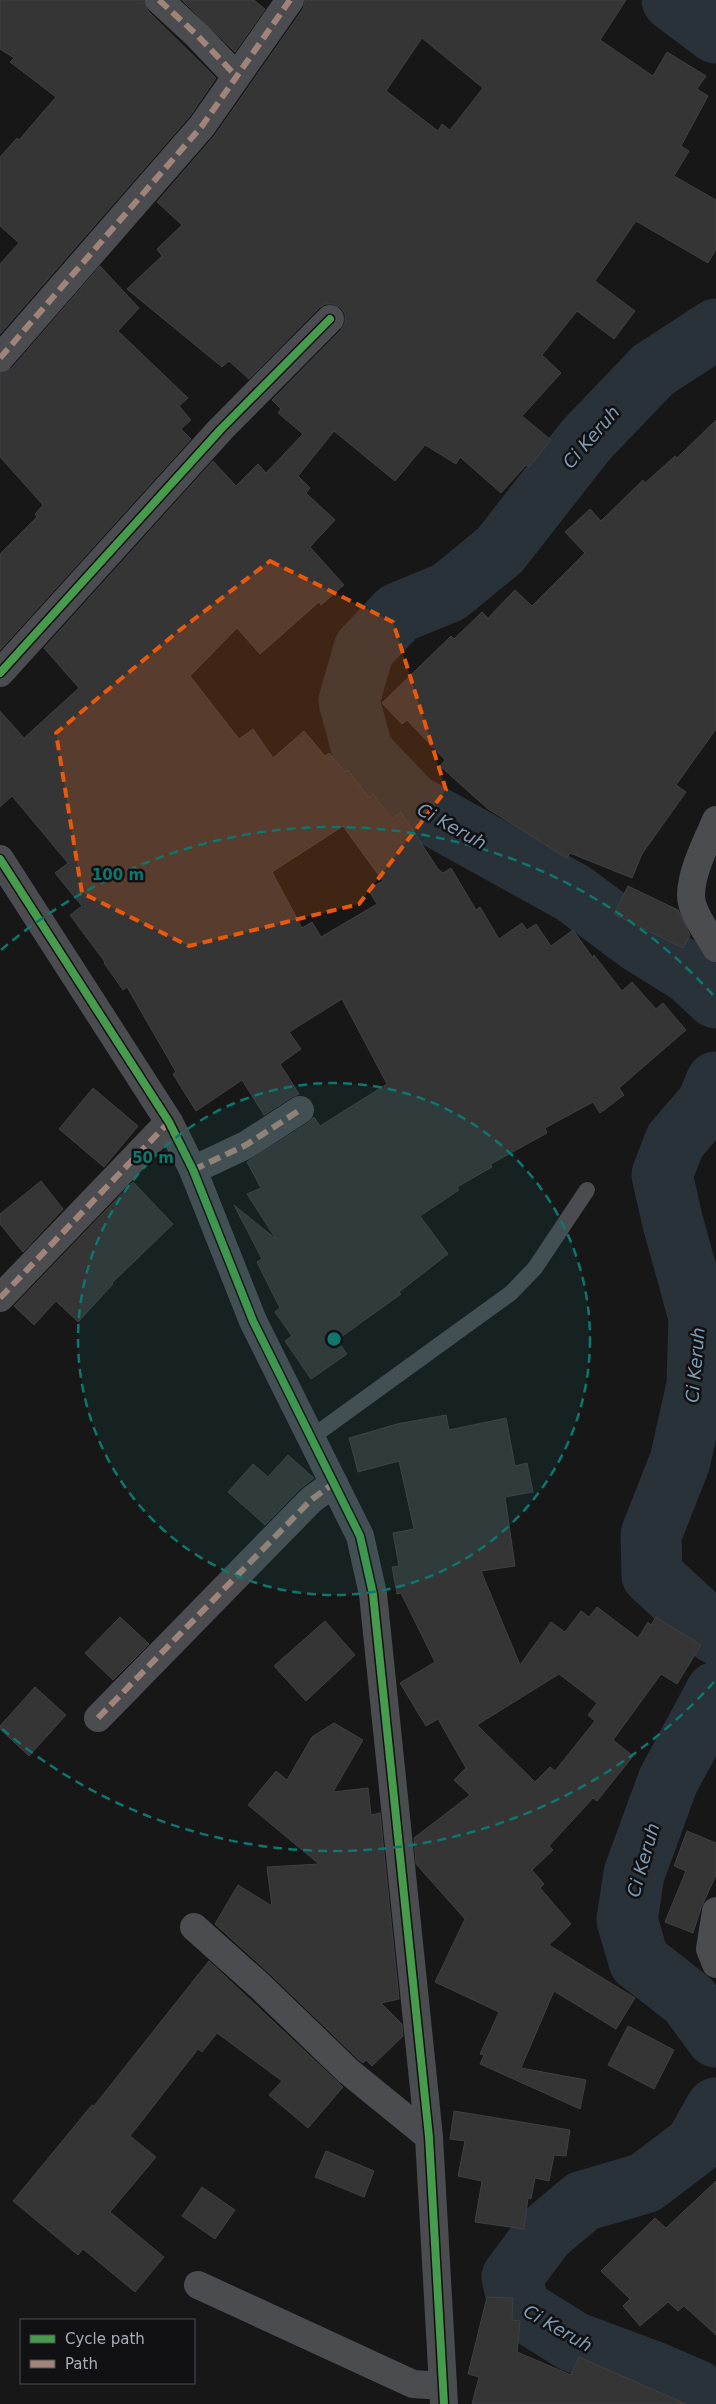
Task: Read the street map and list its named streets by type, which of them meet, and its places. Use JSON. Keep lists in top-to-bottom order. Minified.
{"water":["Ci Keruh"],"legend":["Cycle path","Path"],"rings":["100 m","50 m"]}
